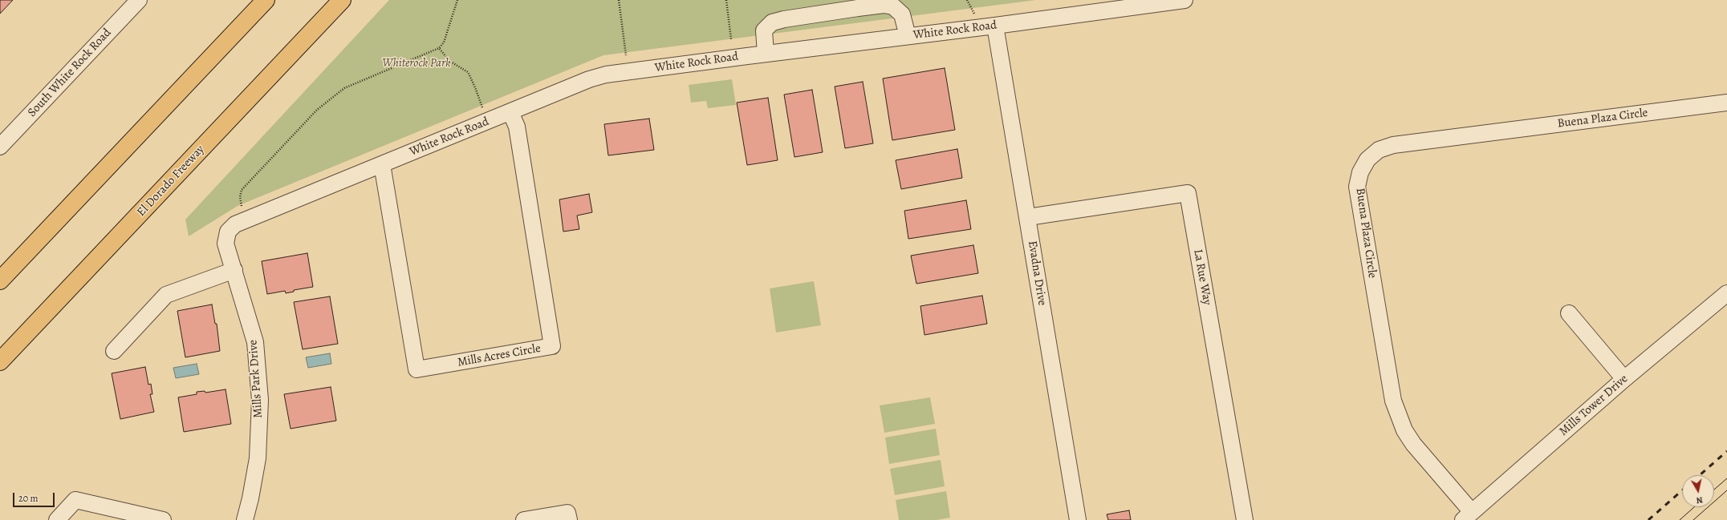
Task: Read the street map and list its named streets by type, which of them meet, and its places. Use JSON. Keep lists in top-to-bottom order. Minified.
{"streets":{"highway":["El Dorado Freeway"],"street":["White Rock Road","South White Rock Road","Buena Plaza Circle","Evadna Drive","La Rue Way","Mills Acres Circle","Mills Park Drive","Mills Tower Drive"]},"crossings":[["White Rock Road","Evadna Drive"],["White Rock Road","Mills Acres Circle"],["White Rock Road","Mills Park Drive"],["Buena Plaza Circle","Mills Tower Drive"],["Evadna Drive","La Rue Way"]],"parks":["Whiterock Park"],"scale_bar":"20 m","north":"bottom"}
